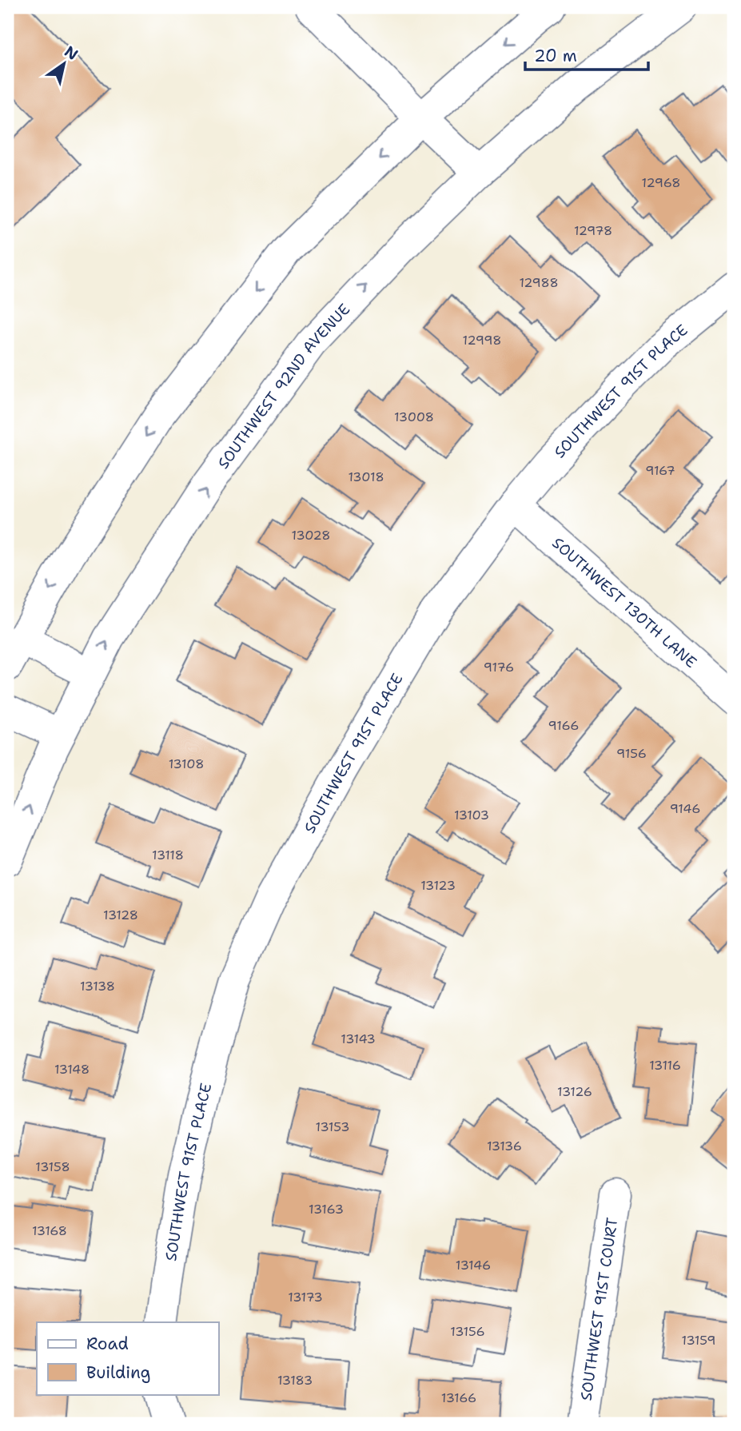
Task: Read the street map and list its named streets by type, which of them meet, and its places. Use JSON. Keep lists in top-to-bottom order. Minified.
{"streets":{"street":["SOUTHWEST 92ND AVENUE","SOUTHWEST 91ST PLACE","SOUTHWEST 130TH LANE","SOUTHWEST 91ST COURT"]},"crossings":[["SOUTHWEST 91ST PLACE","SOUTHWEST 130TH LANE"]],"house_numbers":["12968","12978","12988","12998","13008","9167","13018","13028","9176","9166","9156","13108","9146","13103","13118","13123","13128","13138","13143","13116","13148","13126","13153","13136","13158","13163","13168","13146","13173","13156","13159","13183","13166"],"legend":["Road","Building"],"scale_bar":"20 m","north":"top right"}
